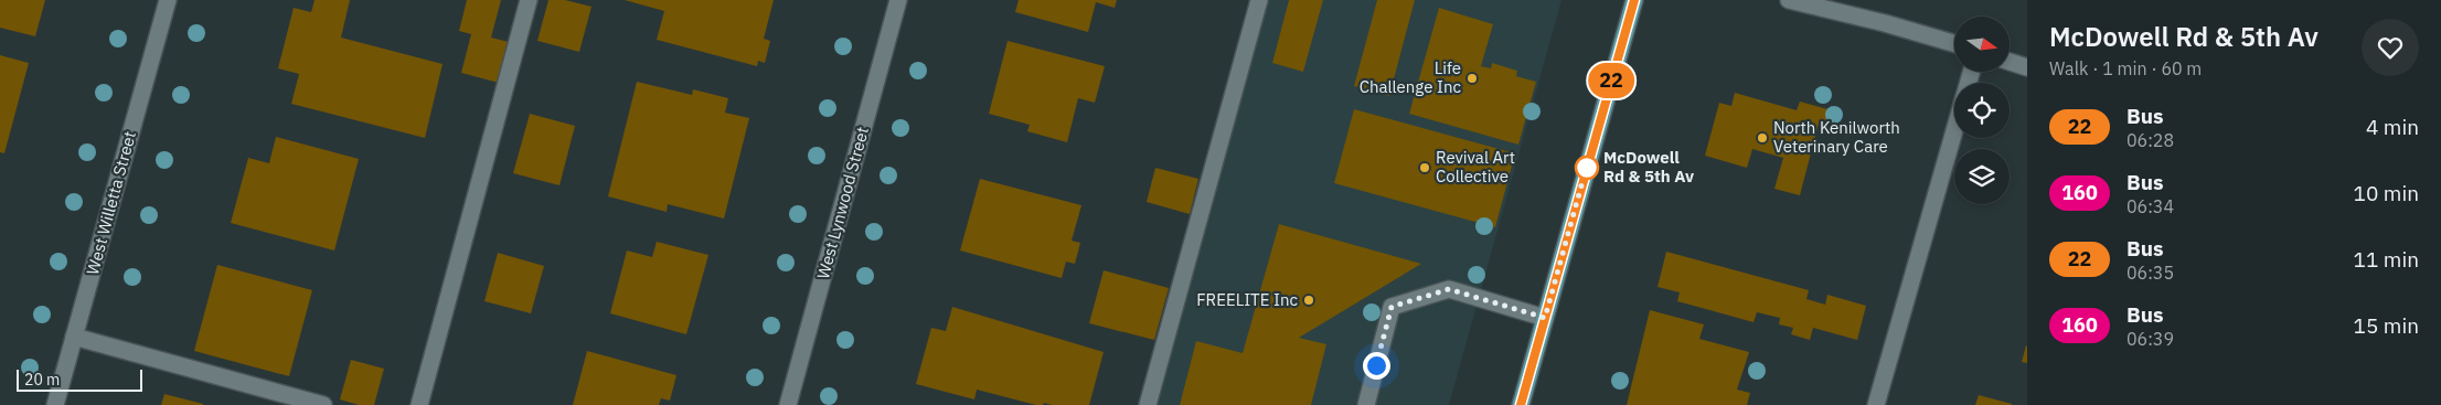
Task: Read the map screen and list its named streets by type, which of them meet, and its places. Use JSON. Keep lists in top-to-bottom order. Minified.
{"streets":{"street":["West Willetta Street","West Lynwood Street"]},"places":["Life Challenge Inc","North Kenilworth Veterinary Care","Revival Art Collective","McDowell Rd & 5th Av","FREELITE Inc"],"lines":["bus line 22"],"scale_bar":"20 m","north":"right","page":{"on_map":"22","heading":["McDowell Rd & 5th Av","Walk · 1 min · 60 m"],"list":[{"mark":"22","name":"Bus","note":"06:28","value":"4 min"},{"mark":"160","name":"Bus","note":"06:34","value":"10 min"},{"mark":"22","name":"Bus","note":"06:35","value":"11 min"},{"mark":"160","name":"Bus","note":"06:39","value":"15 min"}],"scale":"20 m"}}
